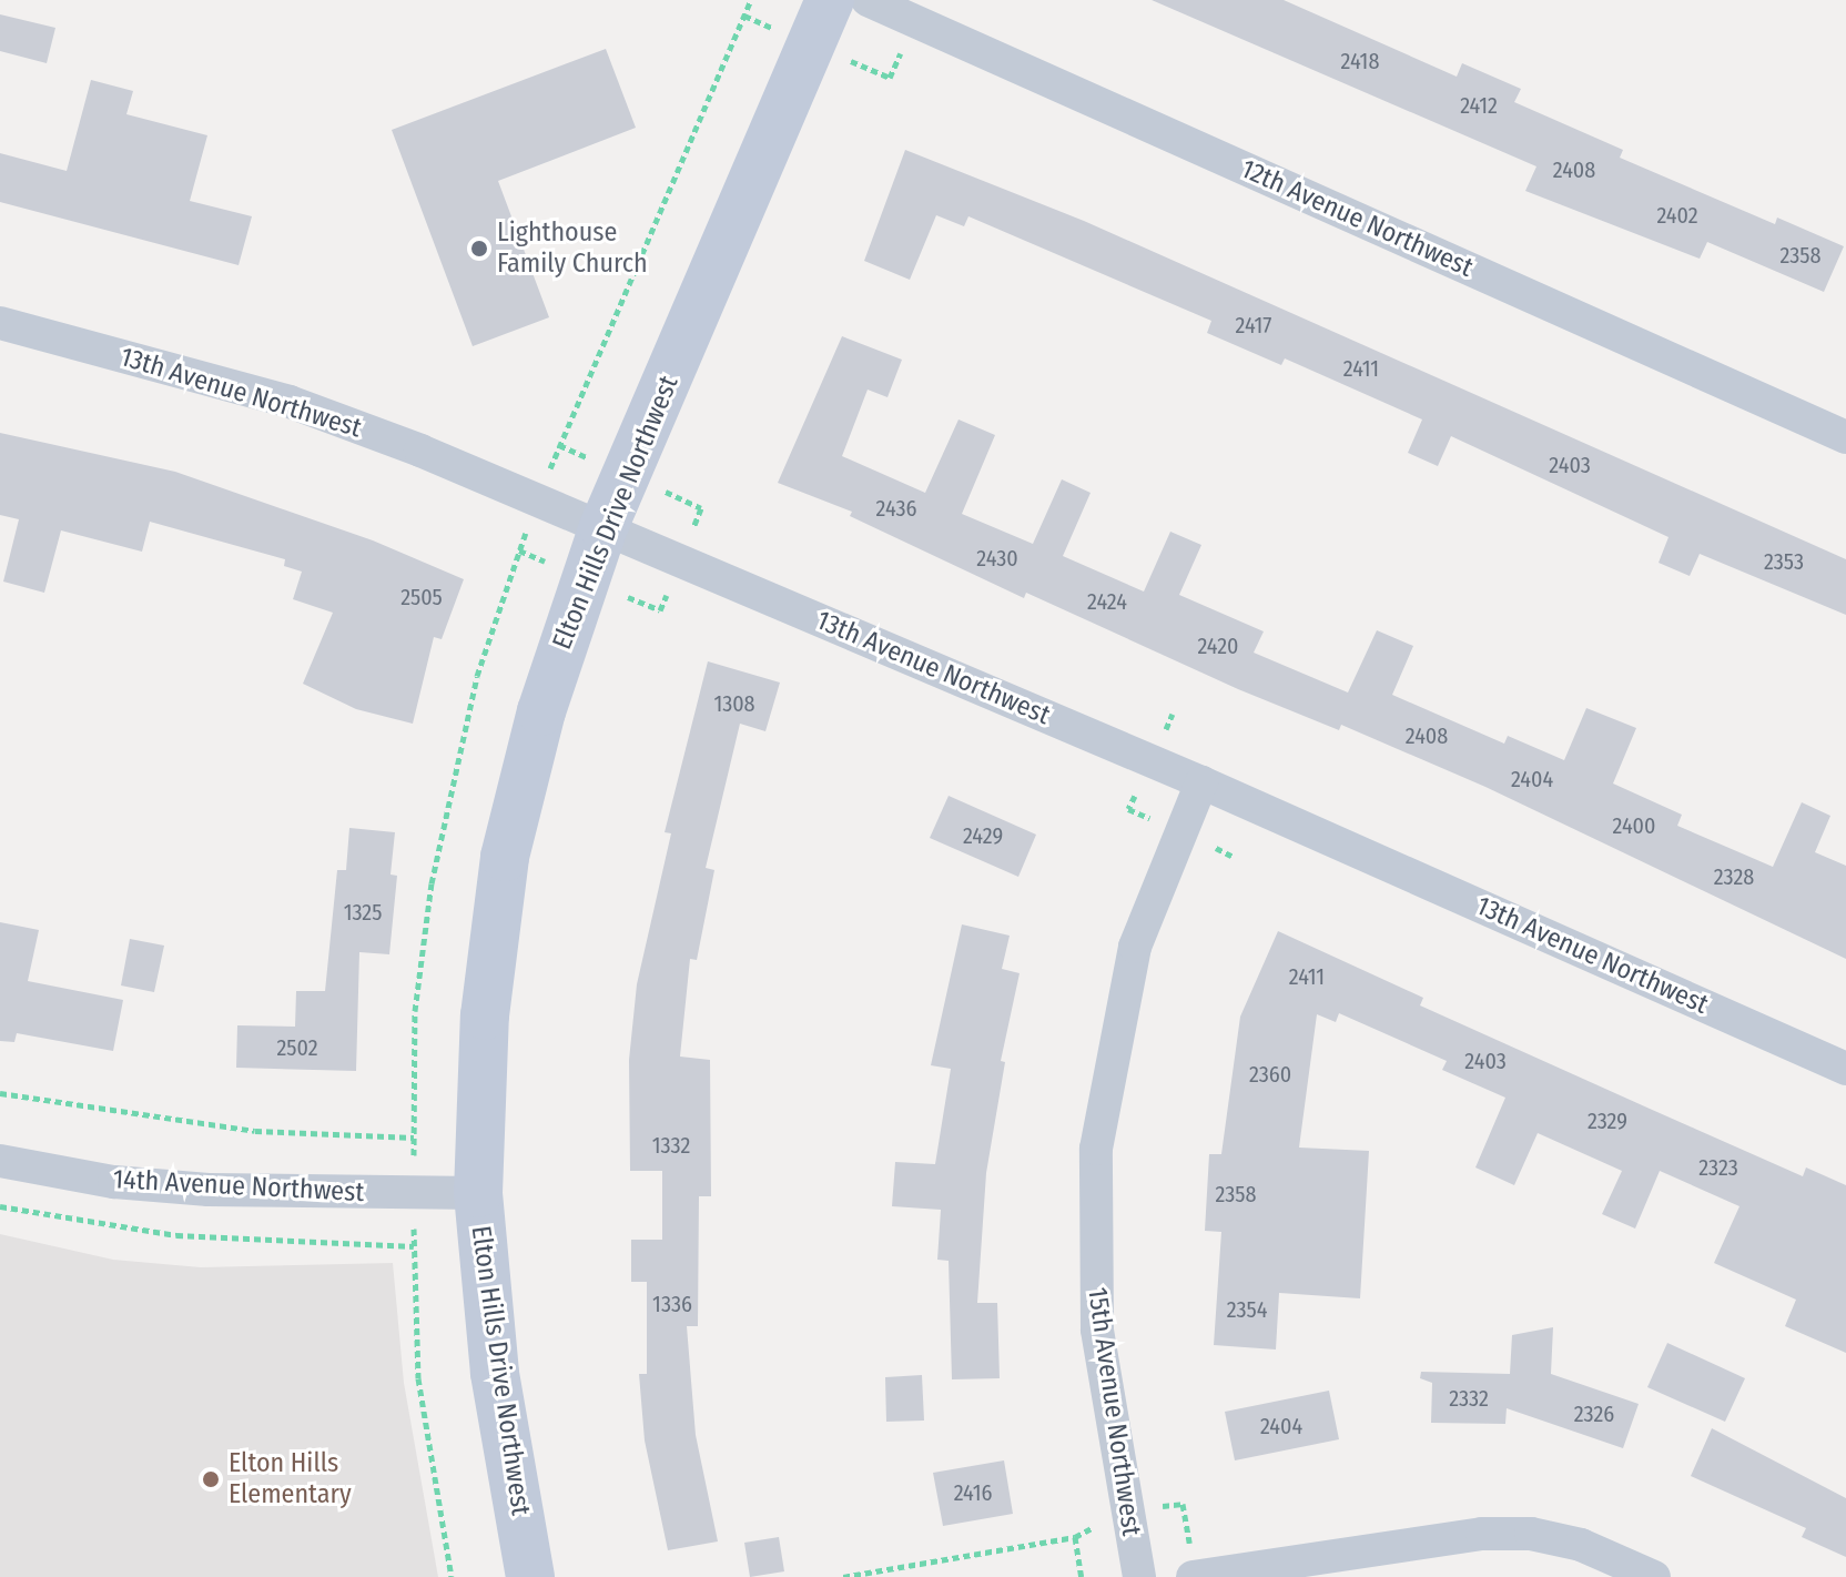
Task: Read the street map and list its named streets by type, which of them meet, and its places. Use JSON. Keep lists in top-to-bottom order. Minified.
{"streets":{"main road":["Elton Hills Drive Northwest"],"street":["12th Avenue Northwest","13th Avenue Northwest","14th Avenue Northwest","15th Avenue Northwest"]},"crossings":[["13th Avenue Northwest","Elton Hills Drive Northwest"],["13th Avenue Northwest","15th Avenue Northwest"],["Elton Hills Drive Northwest","14th Avenue Northwest"]],"places":["Lighthouse Family Church","Elton Hills Elementary"],"house_numbers":["2418","2412","2408","2402","2358","2417","2411","2403","2436","2430","2353","2505","2424","2420","1308","2408","2404","2400","2429","2328","1325","2411","2502","2403","2360","2329","1332","2323","2358","1336","2354","2332","2326","2404","2416"]}
